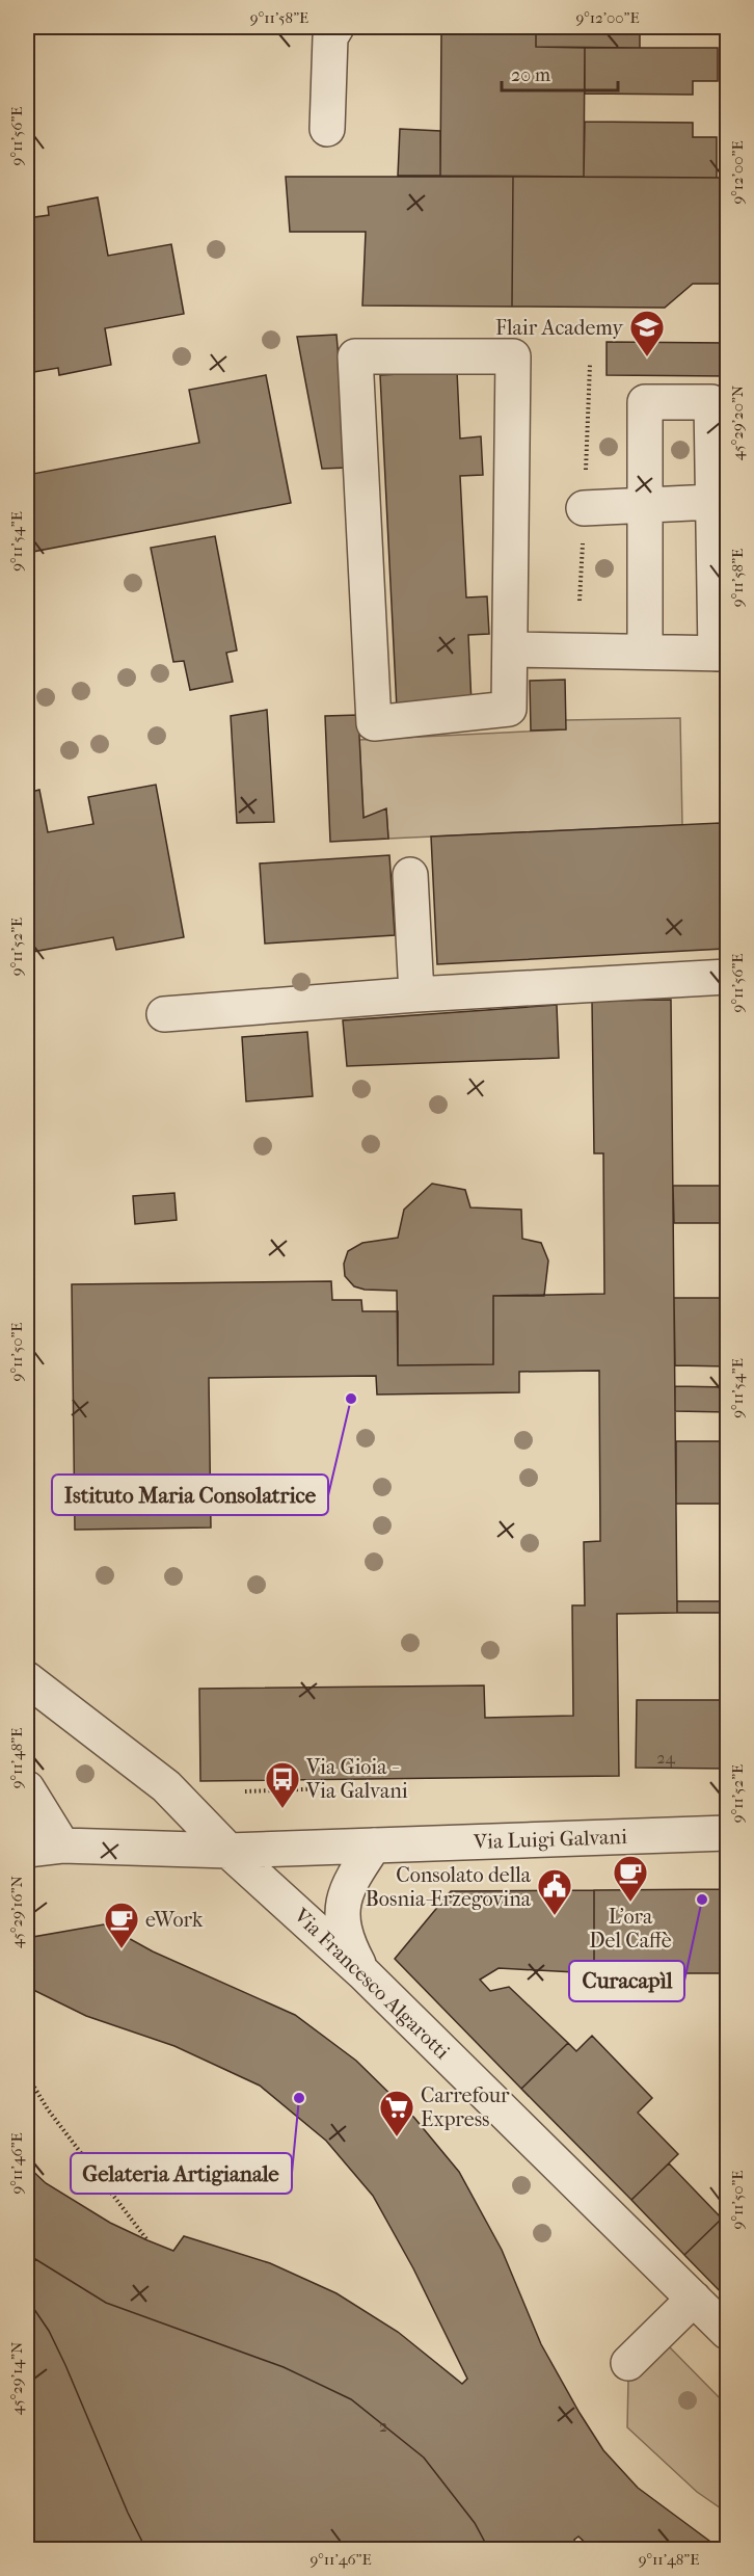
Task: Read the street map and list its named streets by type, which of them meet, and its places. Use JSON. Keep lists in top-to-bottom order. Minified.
{"streets":{"street":["Via Luigi Galvani","Via Francesco Algarotti"]},"crossings":[["Via Luigi Galvani","Via Francesco Algarotti"]],"places":{"school or university":["Flair Academy"],"other":["Istituto Maria Consolatrice","Curacapìl","Gelateria Artigianale"],"bus stop":["Via Gioia - Via Galvani"],"cafe":["L'ora Del Caffè","eWork"],"public building":["Consolato della Bosnia-Erzegovina"],"supermarket":["Carrefour Express"]},"house_numbers":["24","2"],"scale_bar":"20 m","coordinates":["9°11'58\"E","9°12'00\"E","9°11'56\"E","45°29'20\"N","9°11'54\"E","9°11'52\"E","9°11'50\"E","9°11'48\"E","45°29'16\"N","9°11'46\"E","45°29'14\"N"]}
